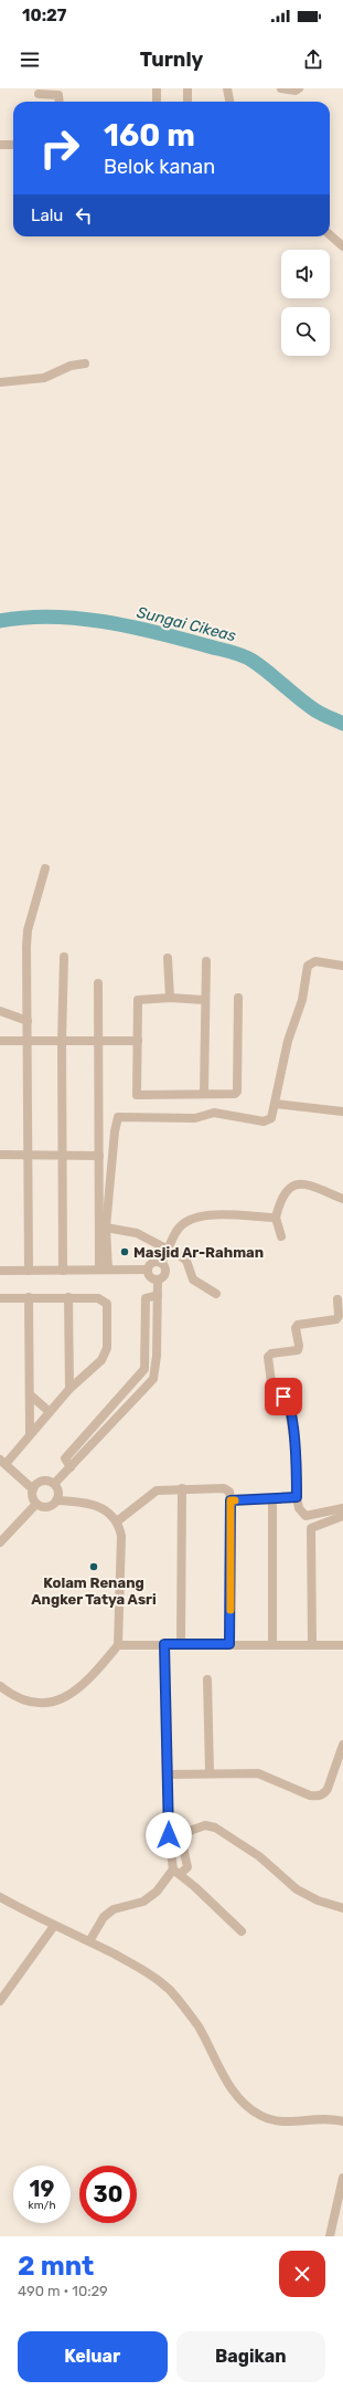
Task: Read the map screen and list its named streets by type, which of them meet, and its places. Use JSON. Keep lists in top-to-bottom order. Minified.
{"water":["Sungai Cikeas"],"places":["Masjid Ar-Rahman","Kolam Renang Angker Tatya Asri"],"page":{"status":"10:27","header":"Turnly","turn":["160 m","Belok kanan"],"then":"Lalu","speed":"19 km/h","limit":"30","heading":["2 mnt","490 m · 10:29"],"buttons":["Keluar","Bagikan"]}}
